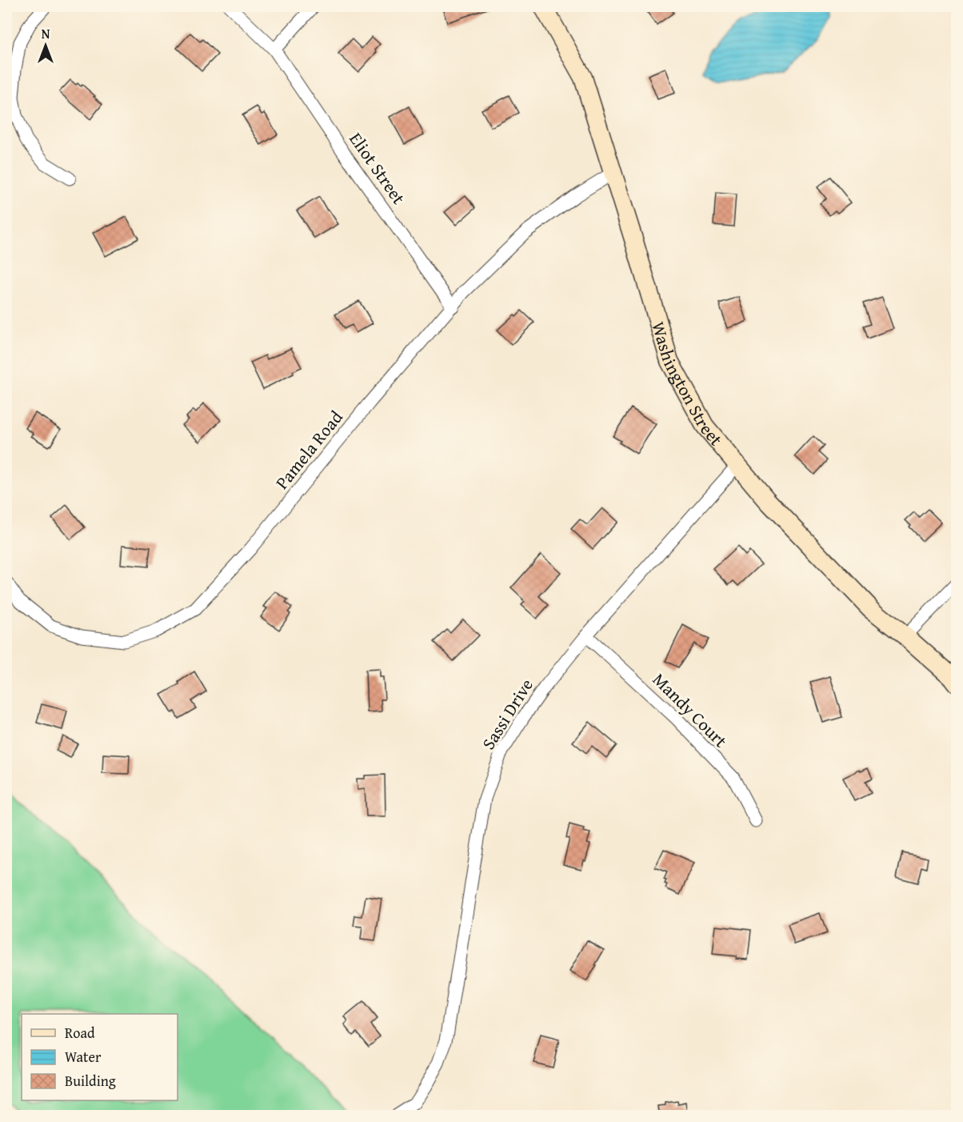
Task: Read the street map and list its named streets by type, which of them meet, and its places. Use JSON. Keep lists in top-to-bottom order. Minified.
{"streets":{"street":["Eliot Street","Washington Street","Pamela Road","Mandy Court","Sassi Drive"]},"crossings":[["Eliot Street","Pamela Road"],["Washington Street","Pamela Road"],["Washington Street","Sassi Drive"],["Mandy Court","Sassi Drive"]],"legend":["Road","Water","Building"],"north":"top"}
